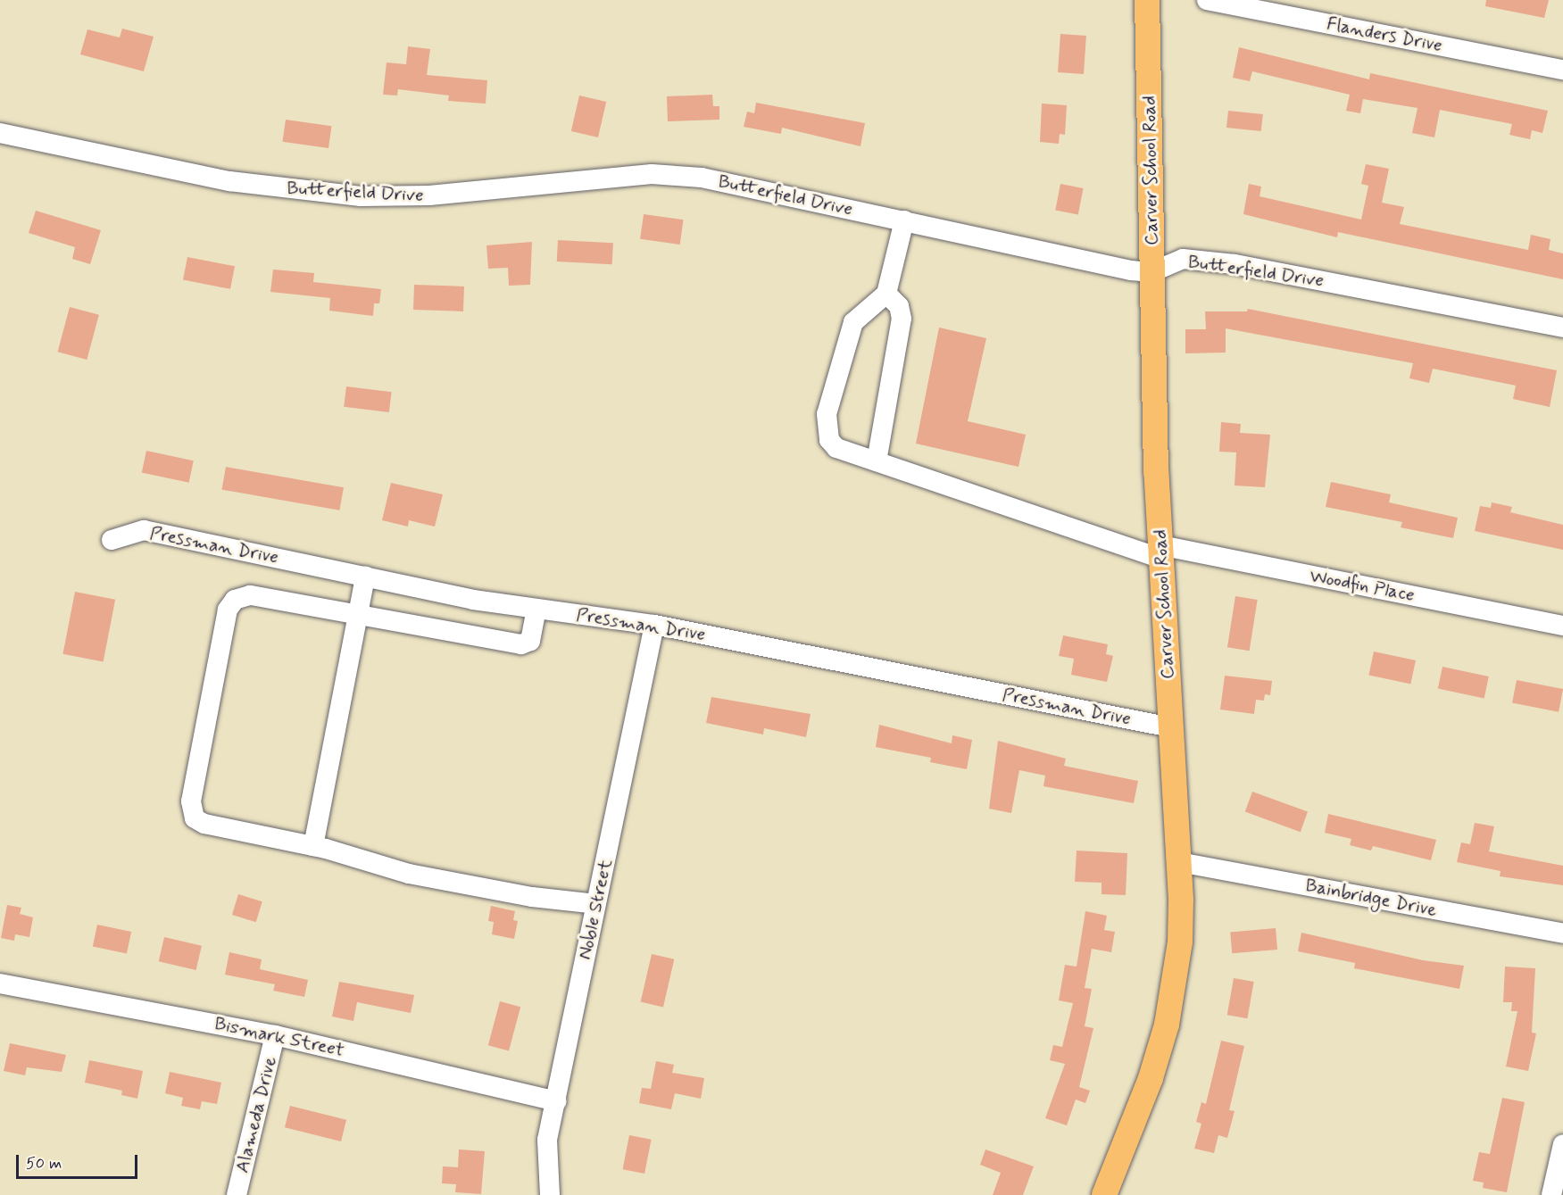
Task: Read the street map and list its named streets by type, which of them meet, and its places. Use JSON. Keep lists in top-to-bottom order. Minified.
{"streets":{"main road":["Carver School Road"],"street":["Flanders Drive","Butterfield Drive","Pressman Drive","Woodfin Place","Bainbridge Drive","Noble Street","Bismark Street","Alameda Drive"]},"crossings":[["Carver School Road","Butterfield Drive"],["Carver School Road","Pressman Drive"],["Carver School Road","Woodfin Place"],["Carver School Road","Bainbridge Drive"],["Pressman Drive","Noble Street"],["Noble Street","Bismark Street"],["Bismark Street","Alameda Drive"]],"scale_bar":"50 m"}
